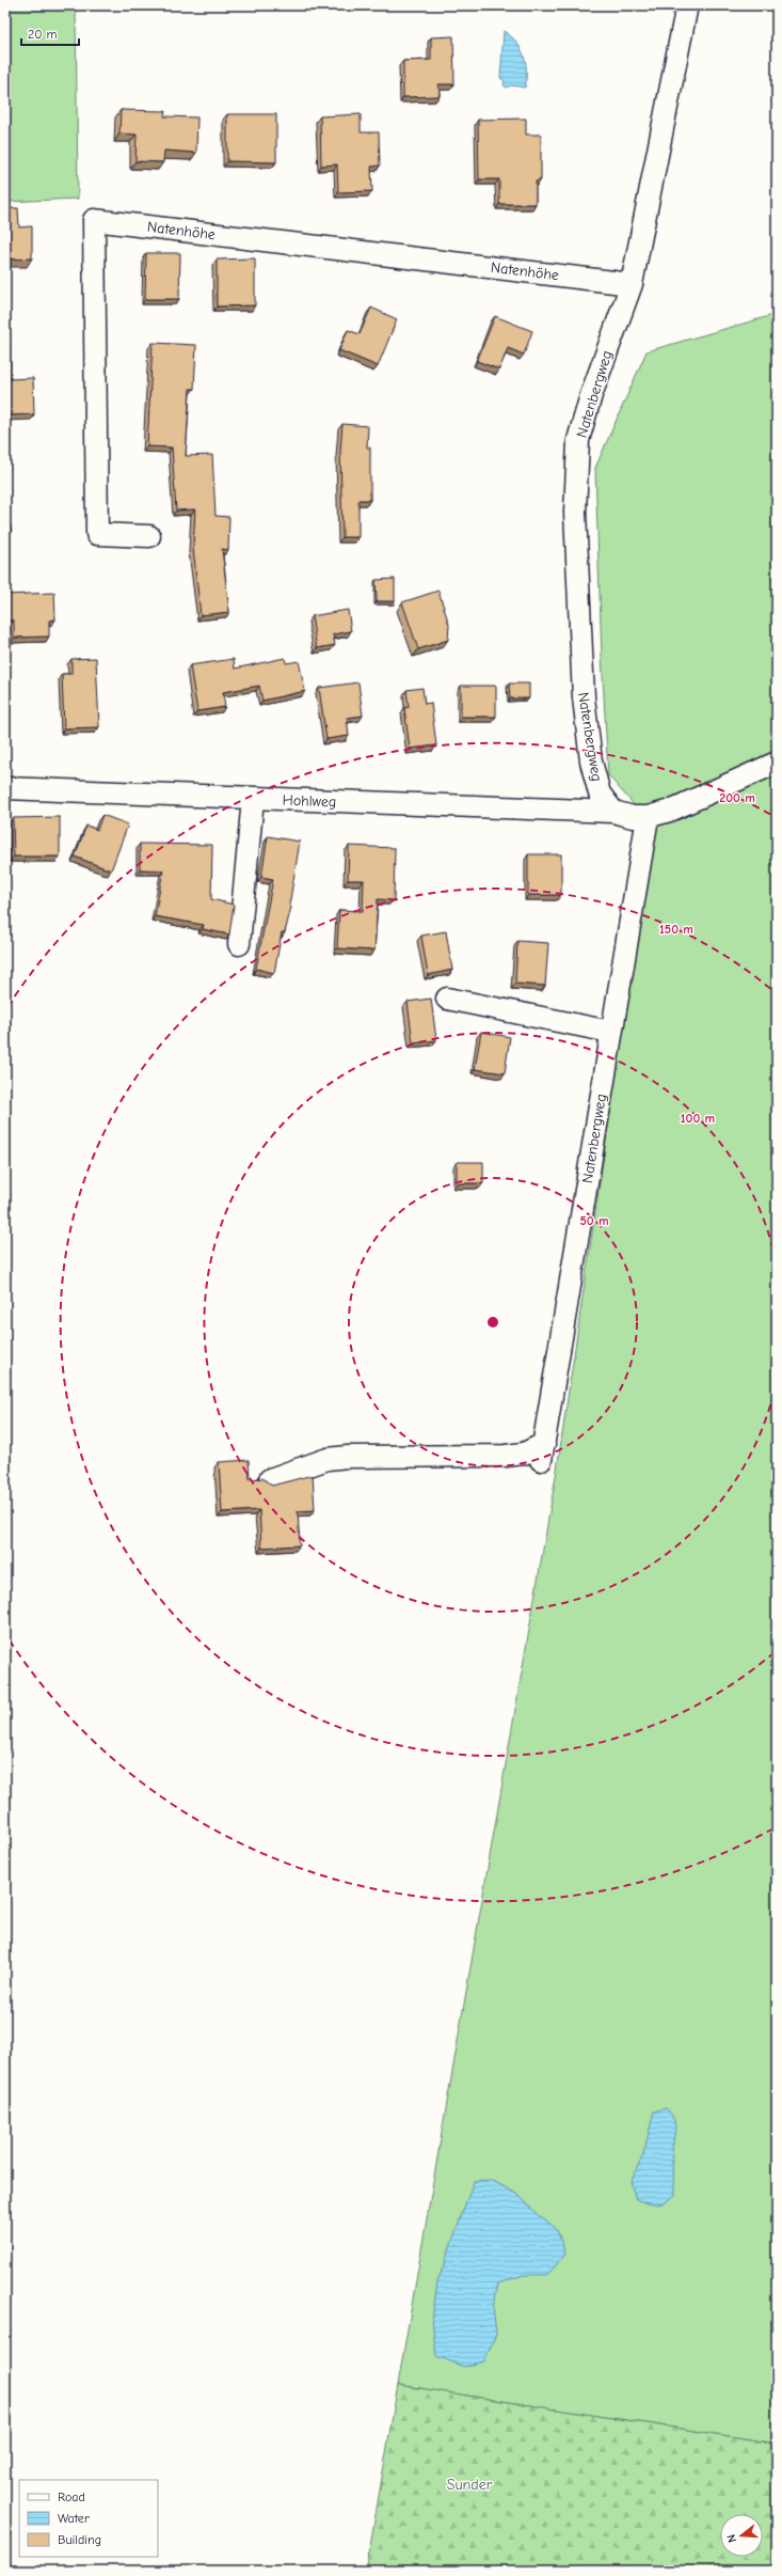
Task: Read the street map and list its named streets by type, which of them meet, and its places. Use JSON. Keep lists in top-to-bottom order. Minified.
{"streets":{"street":["Natenhöhe","Natenbergweg","Hohlweg"]},"crossings":[["Natenhöhe","Natenbergweg"],["Natenbergweg","Hohlweg"]],"parks":["Sunder"],"legend":["Road","Water","Building"],"scale_bar":"20 m","north":"left","rings":["200 m","150 m","100 m","50 m"]}
